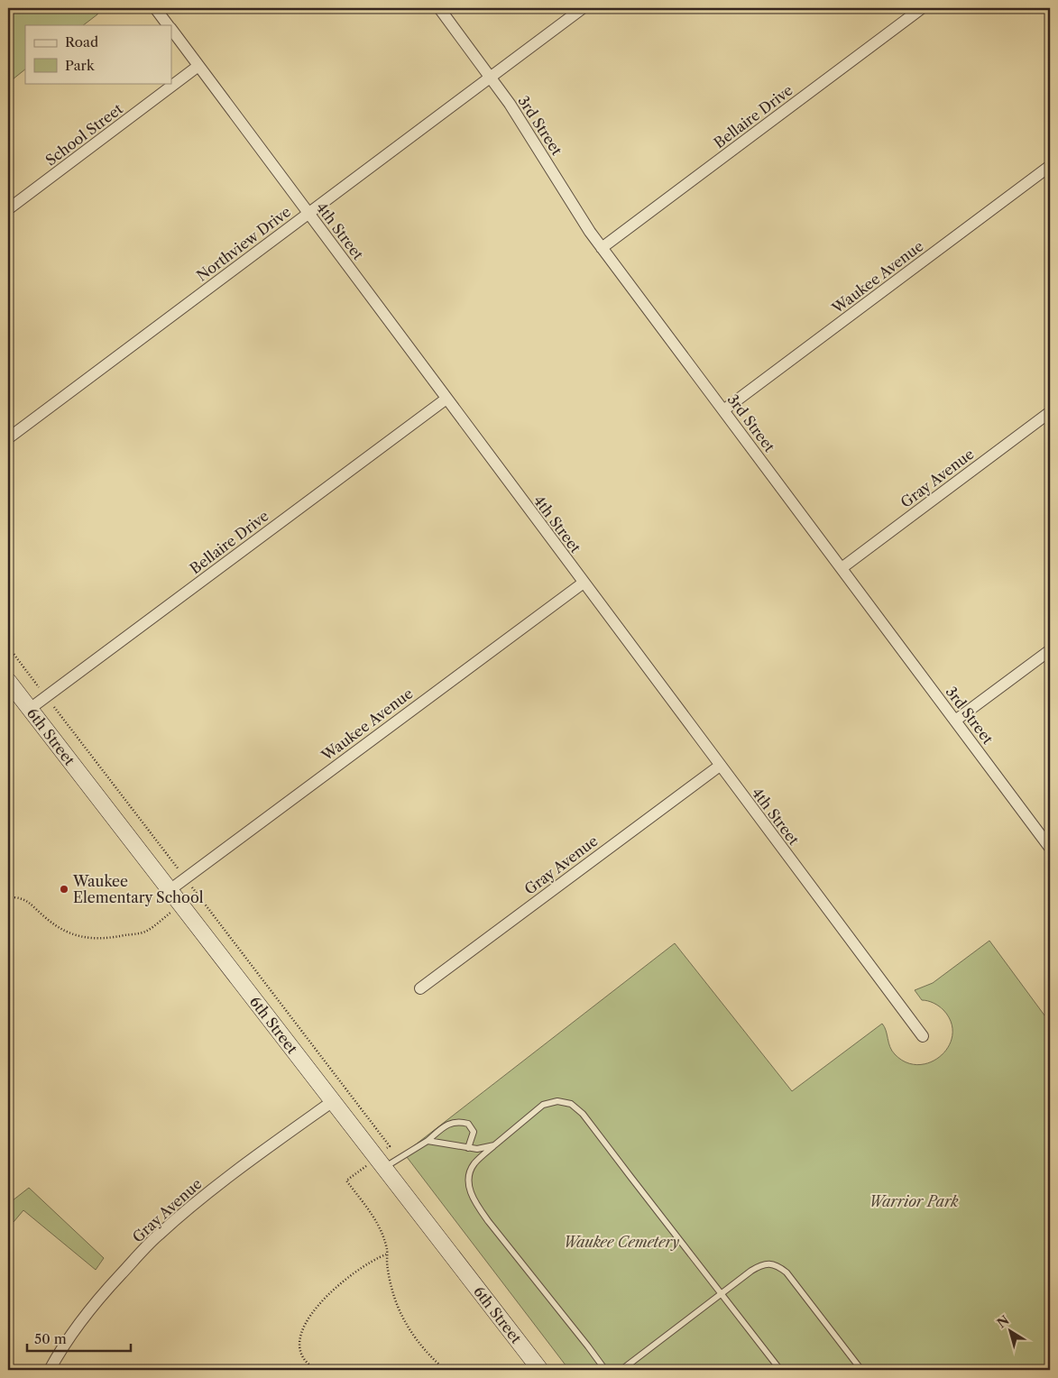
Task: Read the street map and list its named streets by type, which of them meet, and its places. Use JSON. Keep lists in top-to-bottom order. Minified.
{"streets":{"main road":["6th Street"],"street":["Bellaire Drive","3rd Street","School Street","4th Street","Northview Drive","Waukee Avenue","Gray Avenue"]},"crossings":[["Bellaire Drive","3rd Street"],["Bellaire Drive","4th Street"],["Bellaire Drive","6th Street"],["3rd Street","Northview Drive"],["3rd Street","Waukee Avenue"],["3rd Street","Gray Avenue"],["School Street","4th Street"],["4th Street","Northview Drive"],["4th Street","Waukee Avenue"],["4th Street","Gray Avenue"],["Waukee Avenue","6th Street"],["Gray Avenue","6th Street"]],"parks":["Warrior Park","Waukee Cemetery"],"places":["Waukee Elementary School"],"legend":["Road","Park"],"scale_bar":"50 m","north":"top left"}
